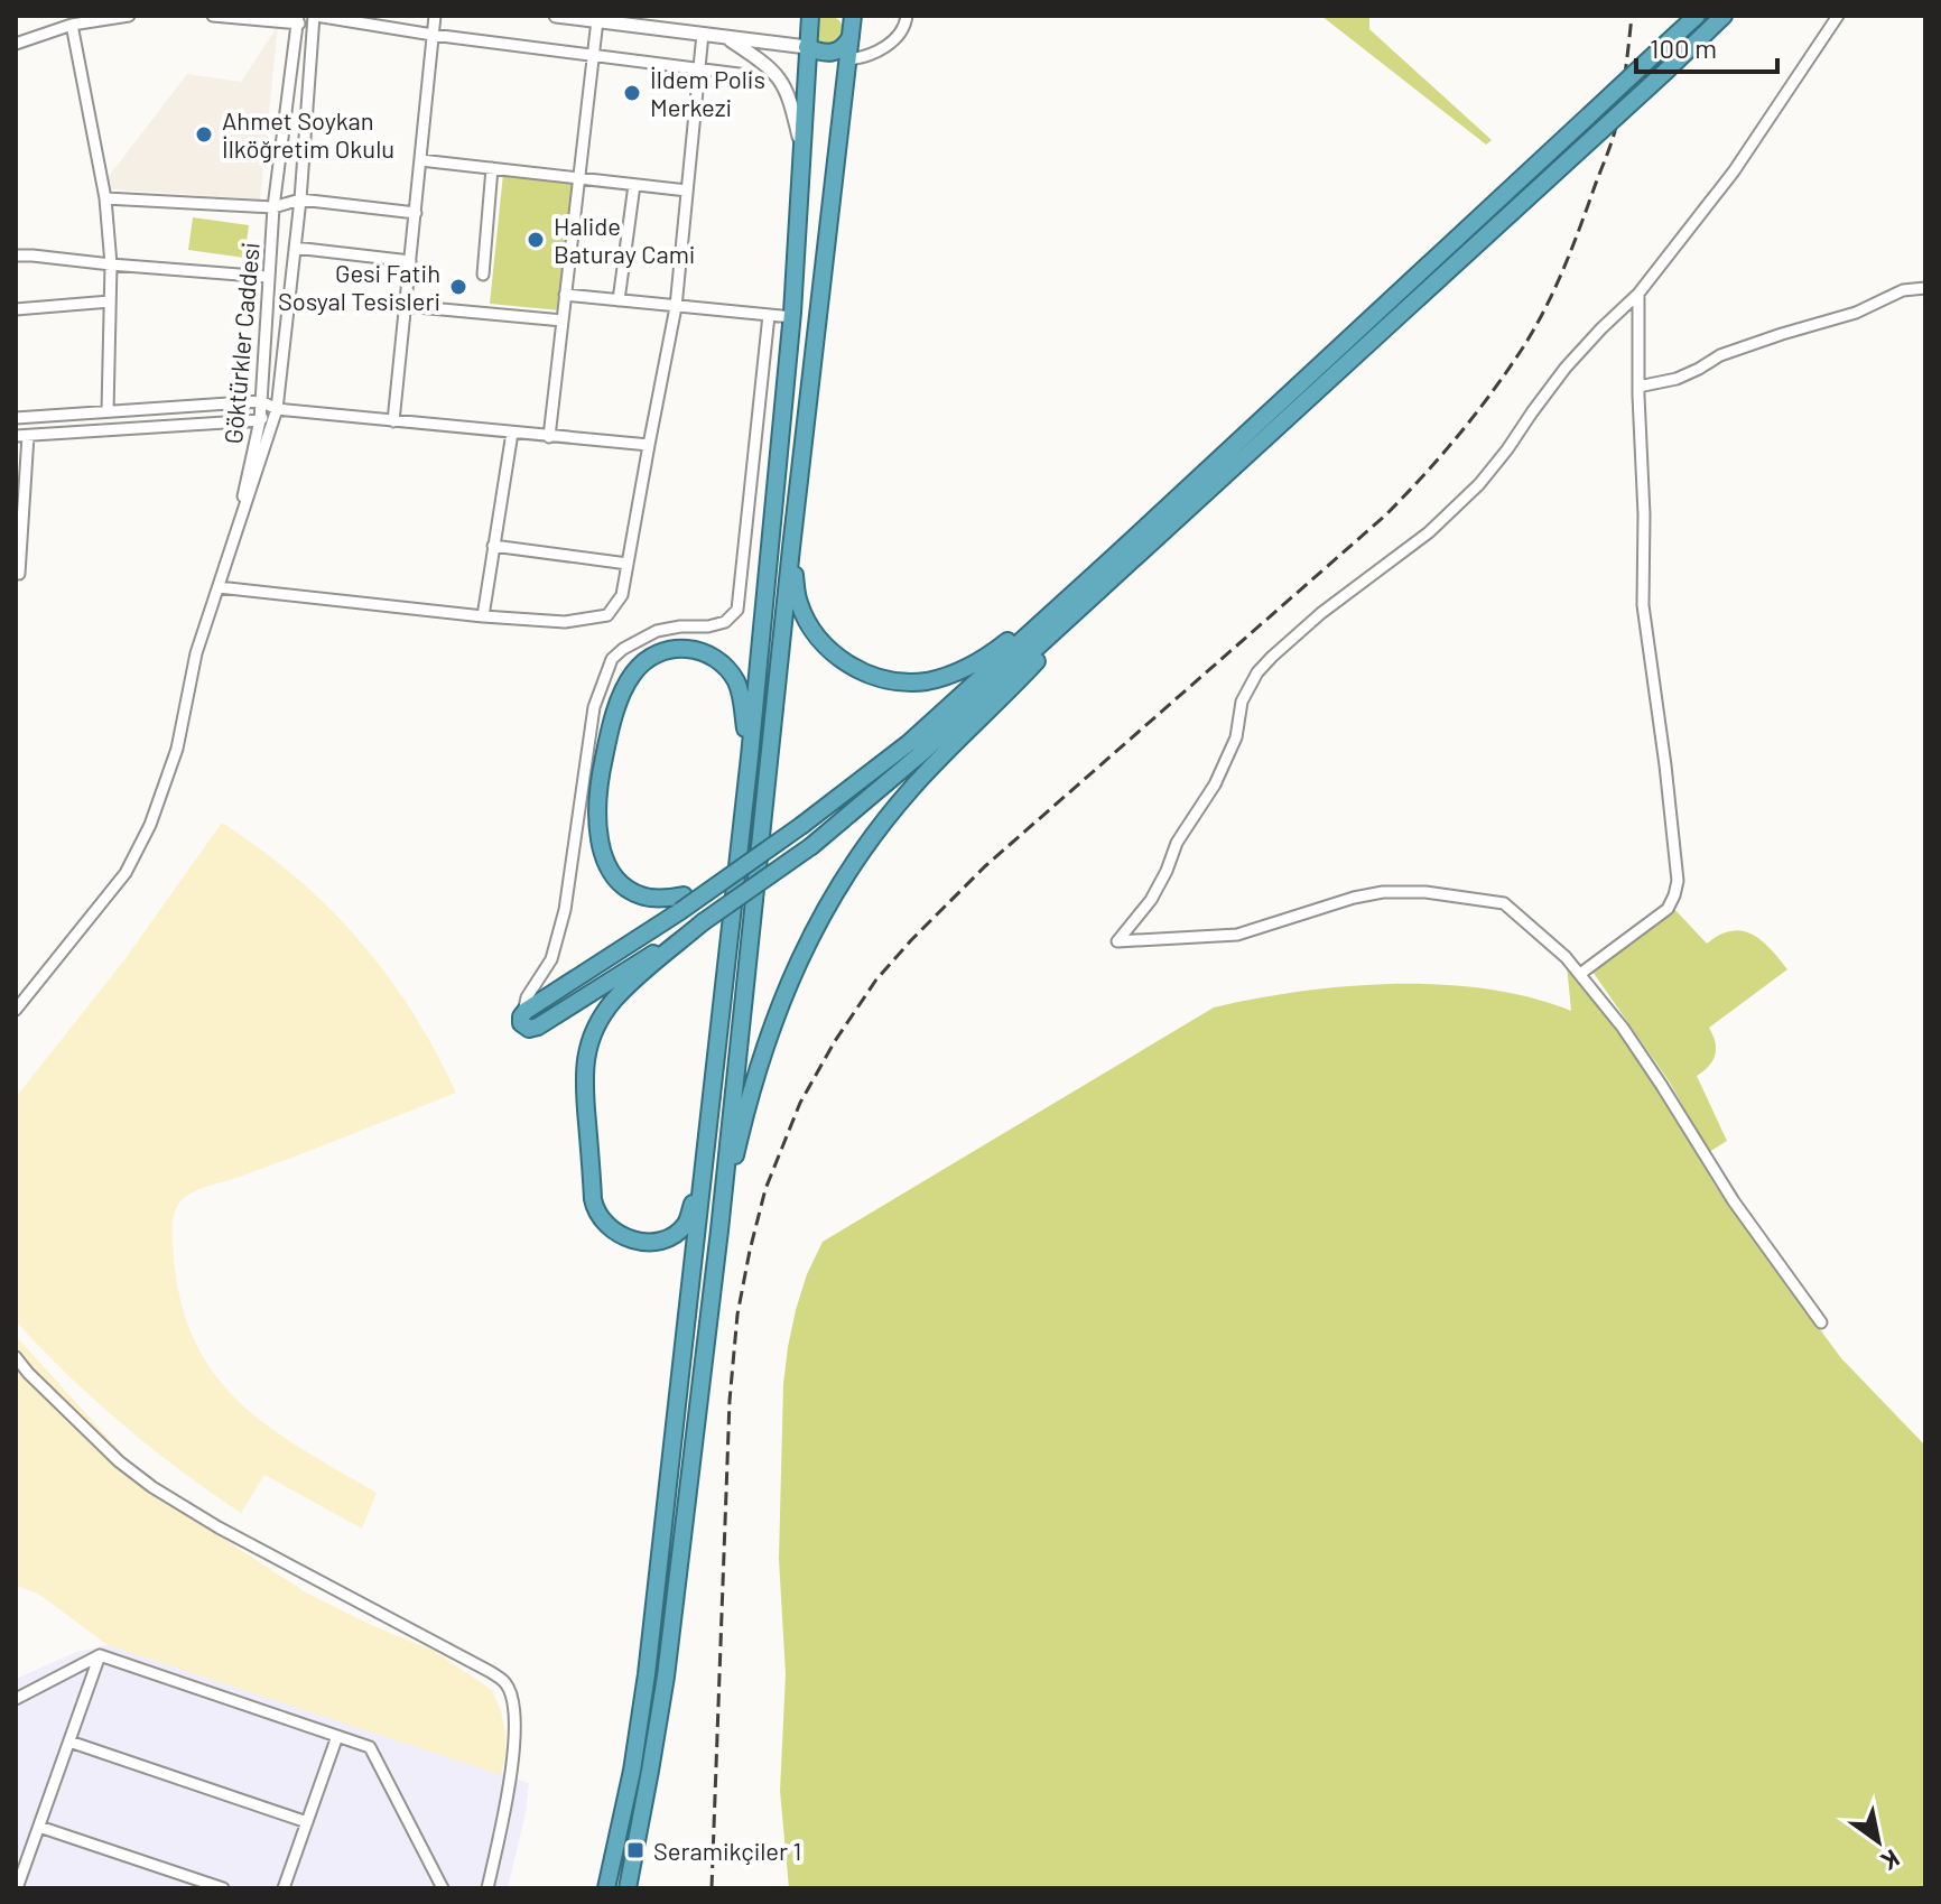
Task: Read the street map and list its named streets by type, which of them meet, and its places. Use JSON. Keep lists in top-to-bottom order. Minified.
{"streets":{"street":["Göktürkler Caddesi"]},"places":{"other":["İldem Polis Merkezi","Ahmet Soykan İlköğretim Okulu","Halide Baturay Cami","Gesi Fatih Sosyal Tesisleri"],"transit":["Seramikçiler 1"]},"scale_bar":"100 m","north":"bottom right"}
